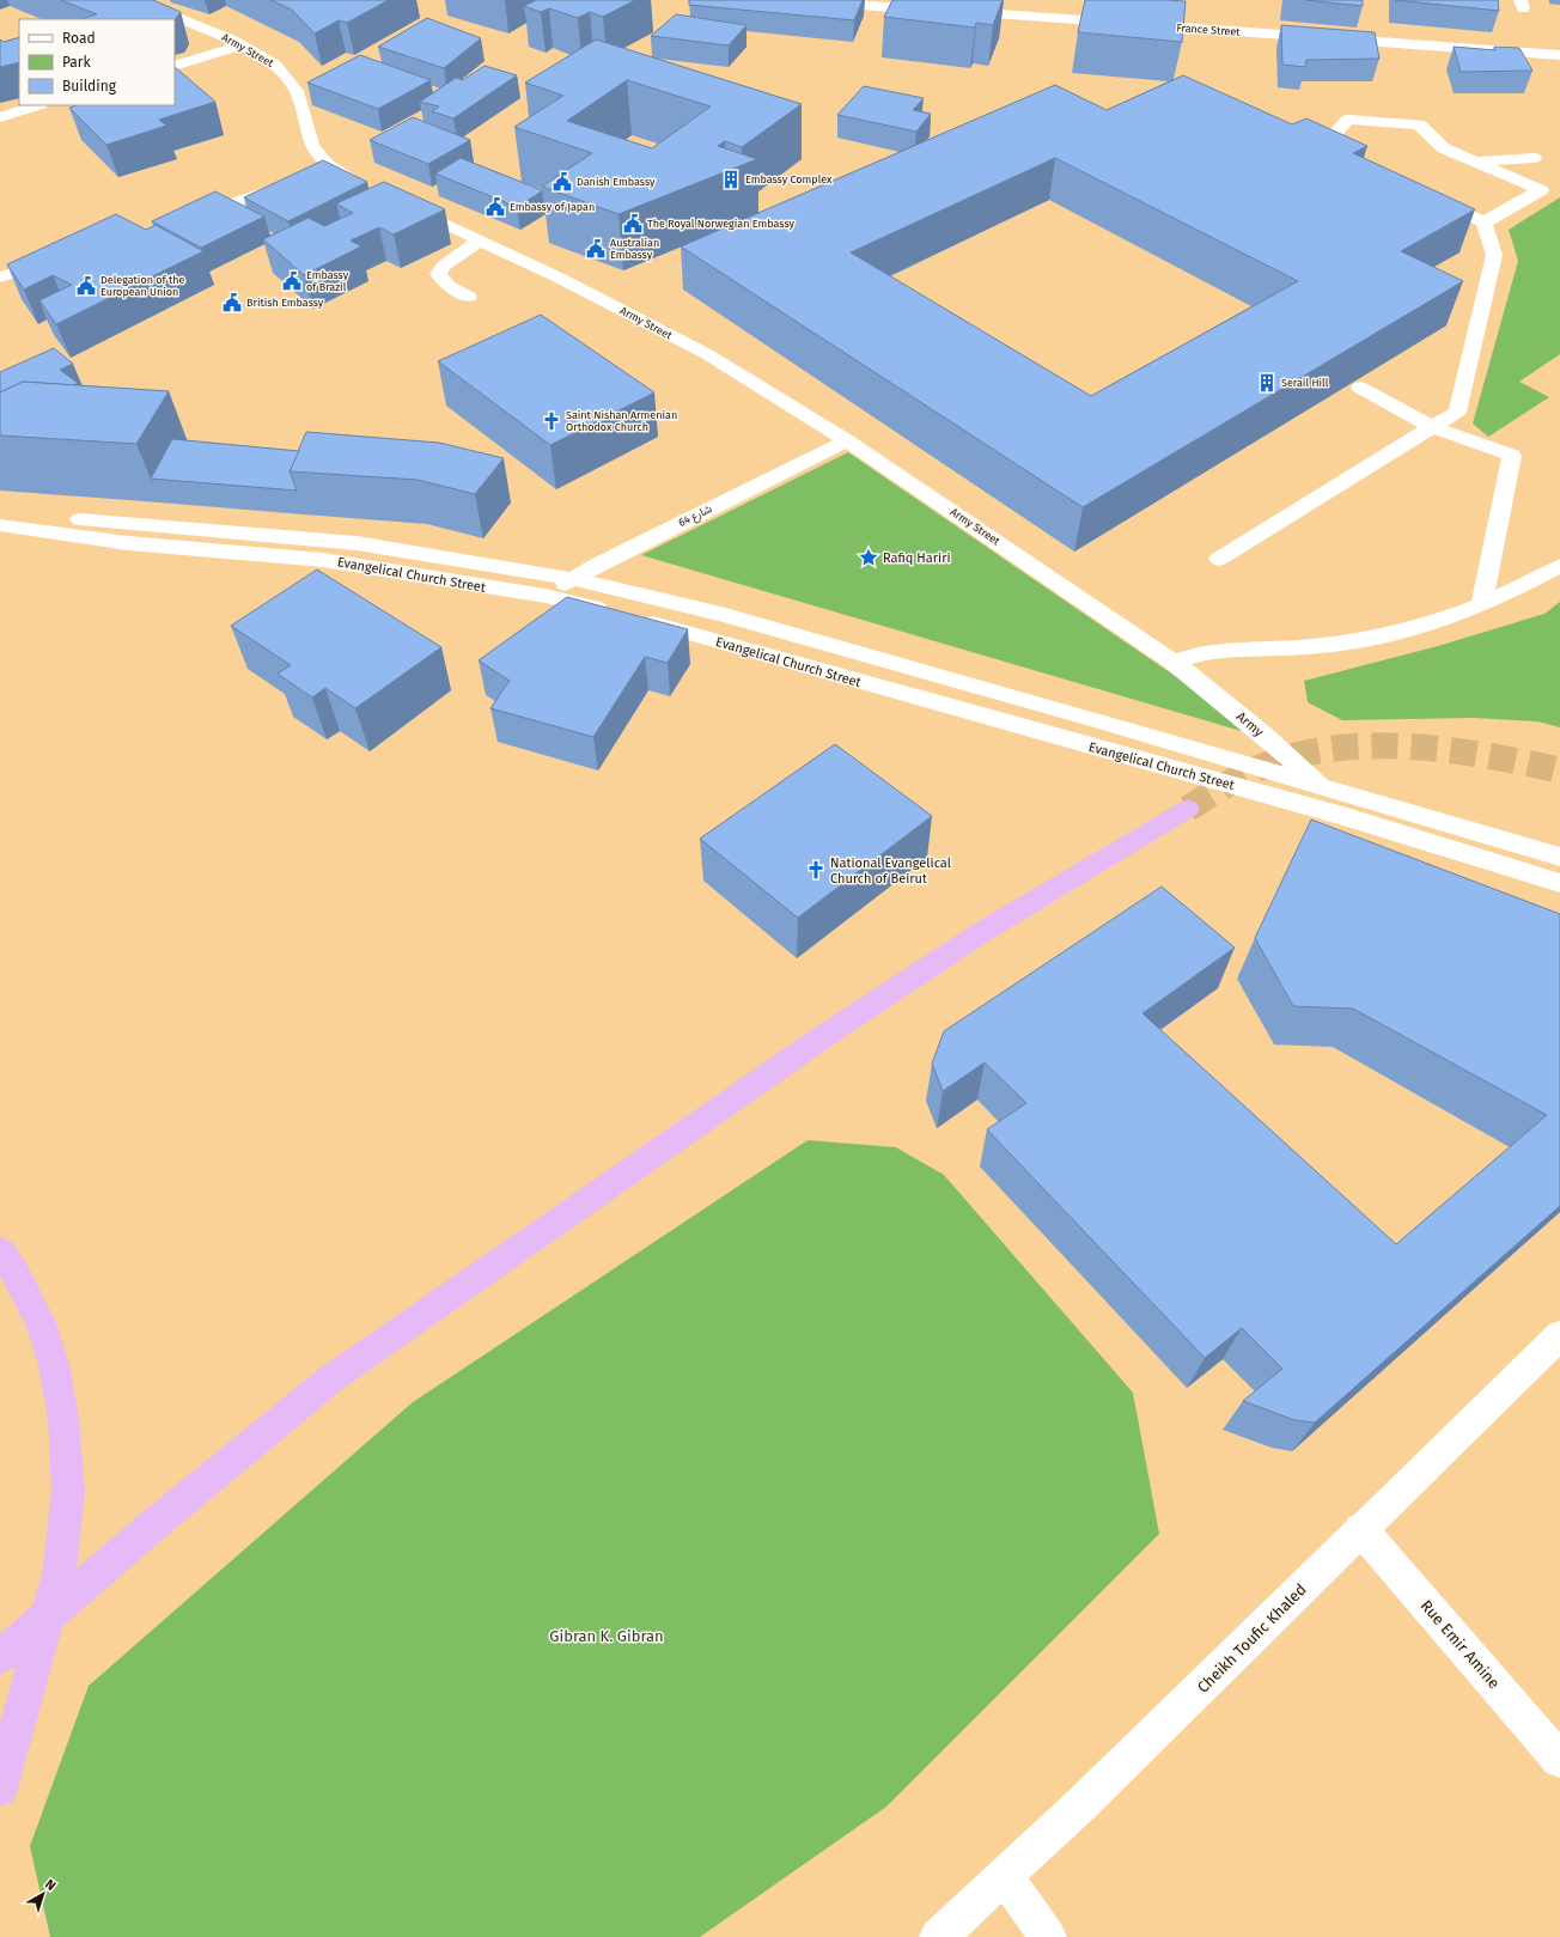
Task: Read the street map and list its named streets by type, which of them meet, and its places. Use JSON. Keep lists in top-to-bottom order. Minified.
{"streets":{"street":["France Street","Army Street","شارع 64","Evangelical Church Street","Army","Cheikh Toufic Khaled","Rue Emir Amine"]},"crossings":[["Army Street","شارع 64"],["Army Street","Army"],["شارع 64","Evangelical Church Street"],["Evangelical Church Street","Army"],["Cheikh Toufic Khaled","Rue Emir Amine"]],"parks":["Gibran K. Gibran"],"places":{"building":["Embassy Complex","Serail Hill"],"public building":["Danish Embassy","Embassy of Japan","The Royal Norwegian Embassy","Australian Embassy","Embassy of Brazil","Delegation of the European Union","British Embassy"],"church":["Saint Nishan Armenian Orthodox Church","National Evangelical Church of Beirut"],"place":["Rafiq Hariri"]},"legend":["Road","Park","Building"],"north":"top right"}
